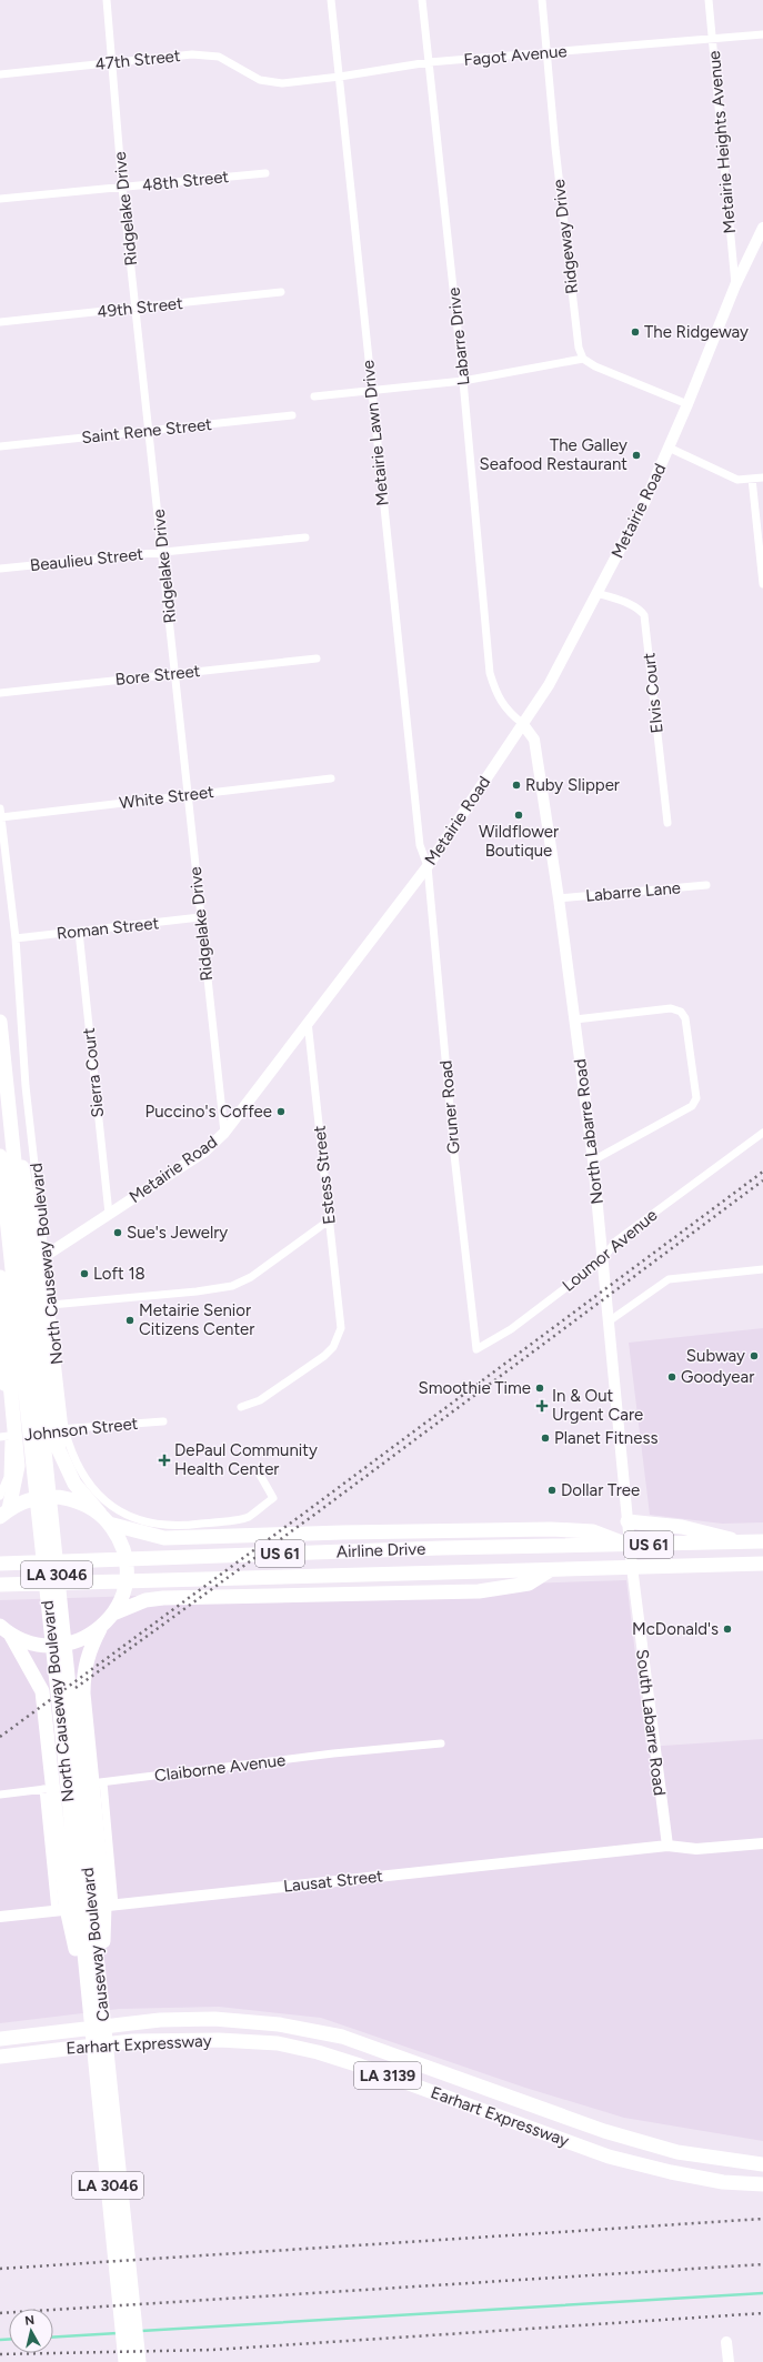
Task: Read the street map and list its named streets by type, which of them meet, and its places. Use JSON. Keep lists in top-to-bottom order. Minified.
{"streets":{"highway":["North Causeway Boulevard","US 61","Airline Drive","LA 3046","Causeway Boulevard","Earhart Expressway","LA 3139"],"street":["Fagot Avenue","47th Street","Metairie Heights Avenue","48th Street","Ridgelake Drive","Ridgeway Drive","49th Street","Labarre Drive","Saint Rene Street","Metairie Lawn Drive","Metairie Road","Beaulieu Street","Bore Street","Elvis Court","White Street","Labarre Lane","Roman Street","Sierra Court","Gruner Road","North Labarre Road","Estess Street","Loumor Avenue","Johnson Street","South Labarre Road","Claiborne Avenue","Lausat Street"]},"crossings":[["Fagot Avenue","47th Street"],["Fagot Avenue","Metairie Heights Avenue"],["Fagot Avenue","Ridgeway Drive"],["Fagot Avenue","Labarre Drive"],["Fagot Avenue","Metairie Lawn Drive"],["47th Street","Ridgelake Drive"],["Metairie Heights Avenue","Metairie Road"],["48th Street","Ridgelake Drive"],["Ridgelake Drive","49th Street"],["Ridgelake Drive","Saint Rene Street"],["Ridgelake Drive","Metairie Road"],["Ridgelake Drive","Beaulieu Street"],["Ridgelake Drive","Bore Street"],["Ridgelake Drive","White Street"],["Ridgelake Drive","Roman Street"],["Labarre Drive","Metairie Road"],["Labarre Drive","North Labarre Road"],["Metairie Lawn Drive","Metairie Road"],["Metairie Lawn Drive","Gruner Road"],["Metairie Road","Elvis Court"],["Metairie Road","Sierra Court"],["Metairie Road","Gruner Road"],["Metairie Road","North Labarre Road"],["Metairie Road","Estess Street"],["Metairie Road","North Causeway Boulevard"],["White Street","North Causeway Boulevard"],["Labarre Lane","North Labarre Road"],["Roman Street","Sierra Court"],["Roman Street","North Causeway Boulevard"],["Gruner Road","Loumor Avenue"],["North Labarre Road","Loumor Avenue"],["North Labarre Road","Airline Drive"],["North Labarre Road","South Labarre Road"],["North Causeway Boulevard","Johnson Street"],["North Causeway Boulevard","Causeway Boulevard"],["Airline Drive","South Labarre Road"],["South Labarre Road","Lausat Street"]],"places":{"other":["The Ridgeway","The Galley Seafood Restaurant","Ruby Slipper","Wildflower Boutique","Puccino's Coffee","Sue's Jewelry","Loft 18","Metairie Senior Citizens Center","Subway","Goodyear","Smoothie Time","Planet Fitness","Dollar Tree","McDonald's"],"health":["In & Out Urgent Care","DePaul Community Health Center"]},"north":"top"}
